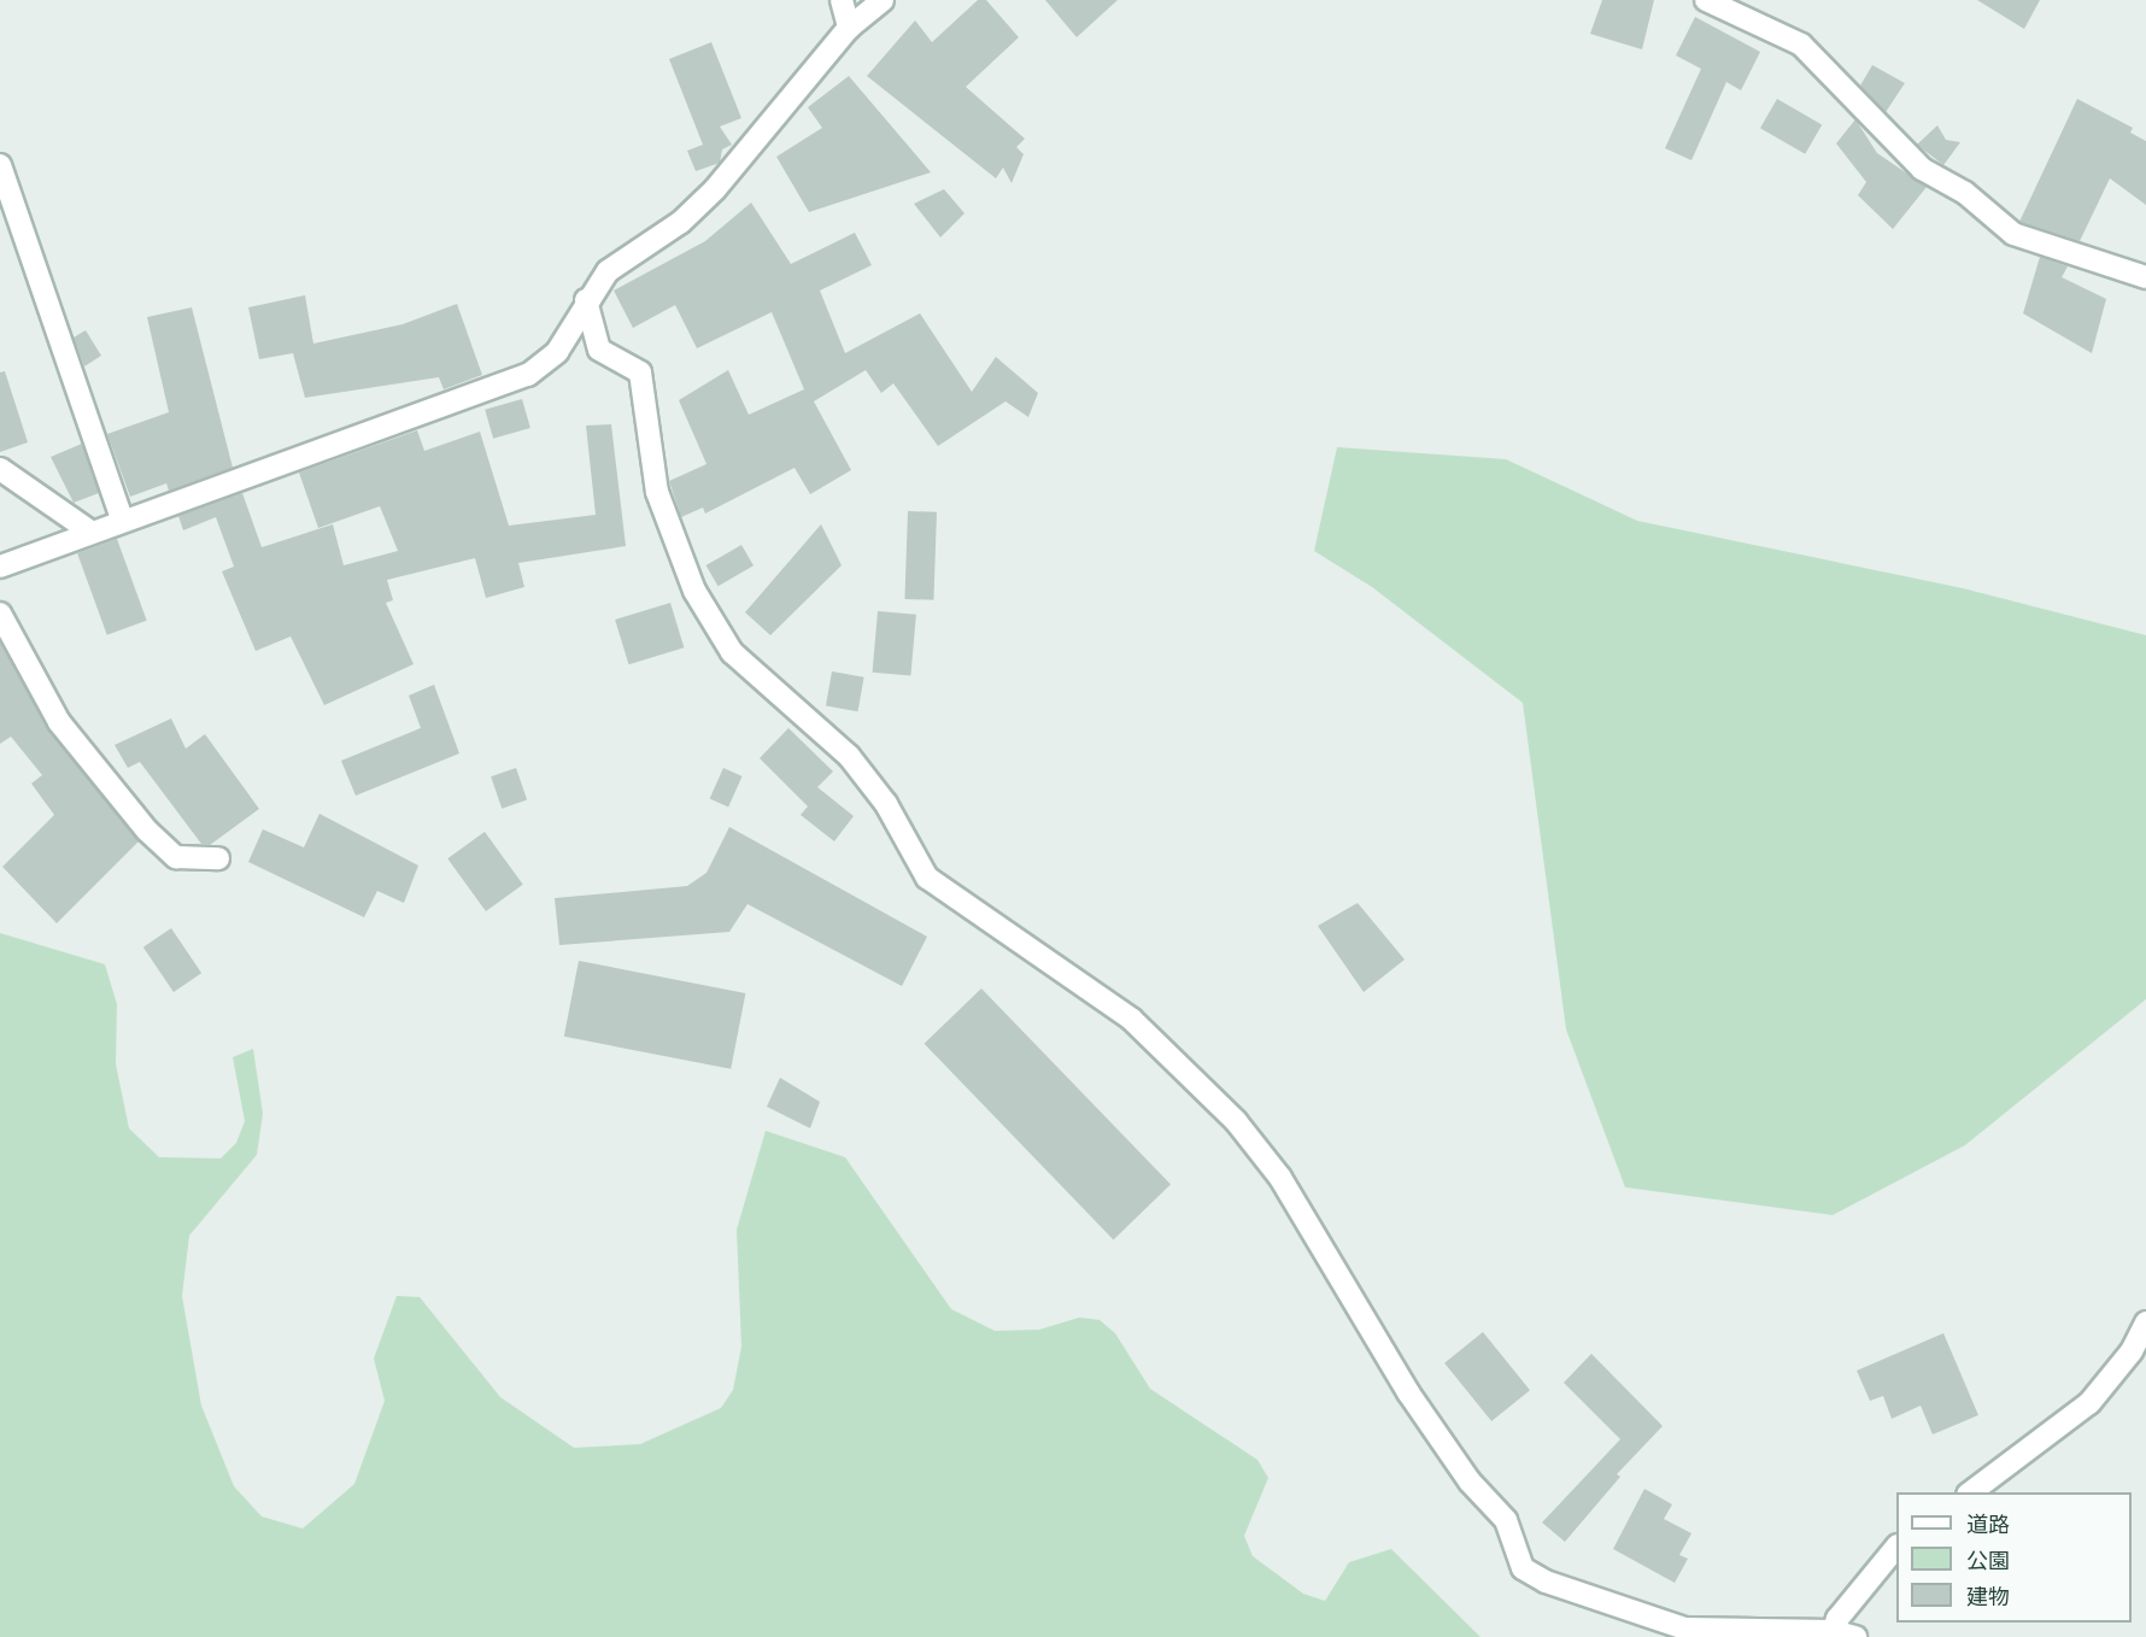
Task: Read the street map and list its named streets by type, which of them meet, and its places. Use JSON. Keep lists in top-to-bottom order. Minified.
{"legend":["道路","公園","建物"]}
